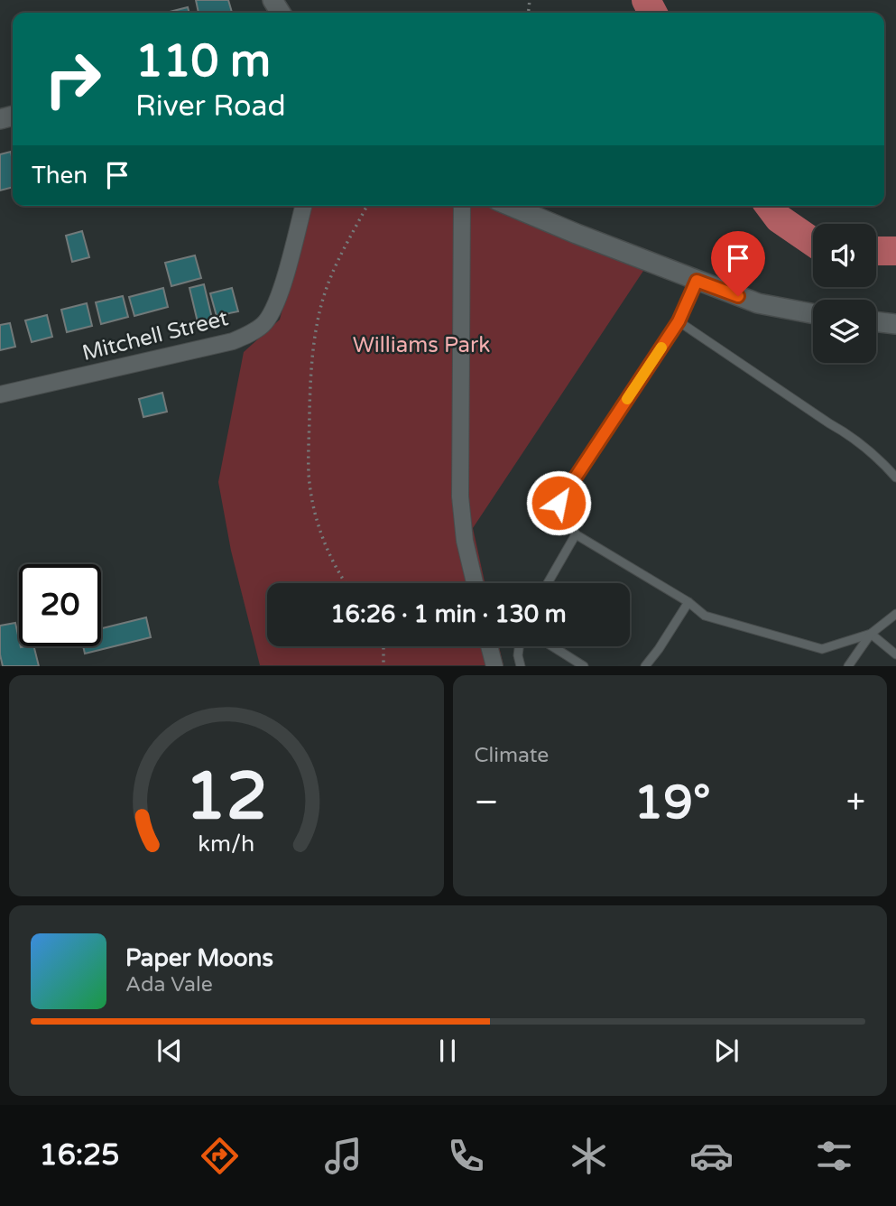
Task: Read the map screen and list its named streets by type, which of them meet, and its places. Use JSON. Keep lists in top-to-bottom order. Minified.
{"streets":{"street":["Mitchell Street"]},"parks":["Williams Park"],"page":{"turn":["110 m","River Road"],"then":"Then","limit":"20","trip":"16:26 · 1 min · 130 m","tile":"Climate","heat":["−","19°","+"],"song":["Paper Moons","Ada Vale"],"tabs":"16:25","gauge":["12","km/h"]}}
